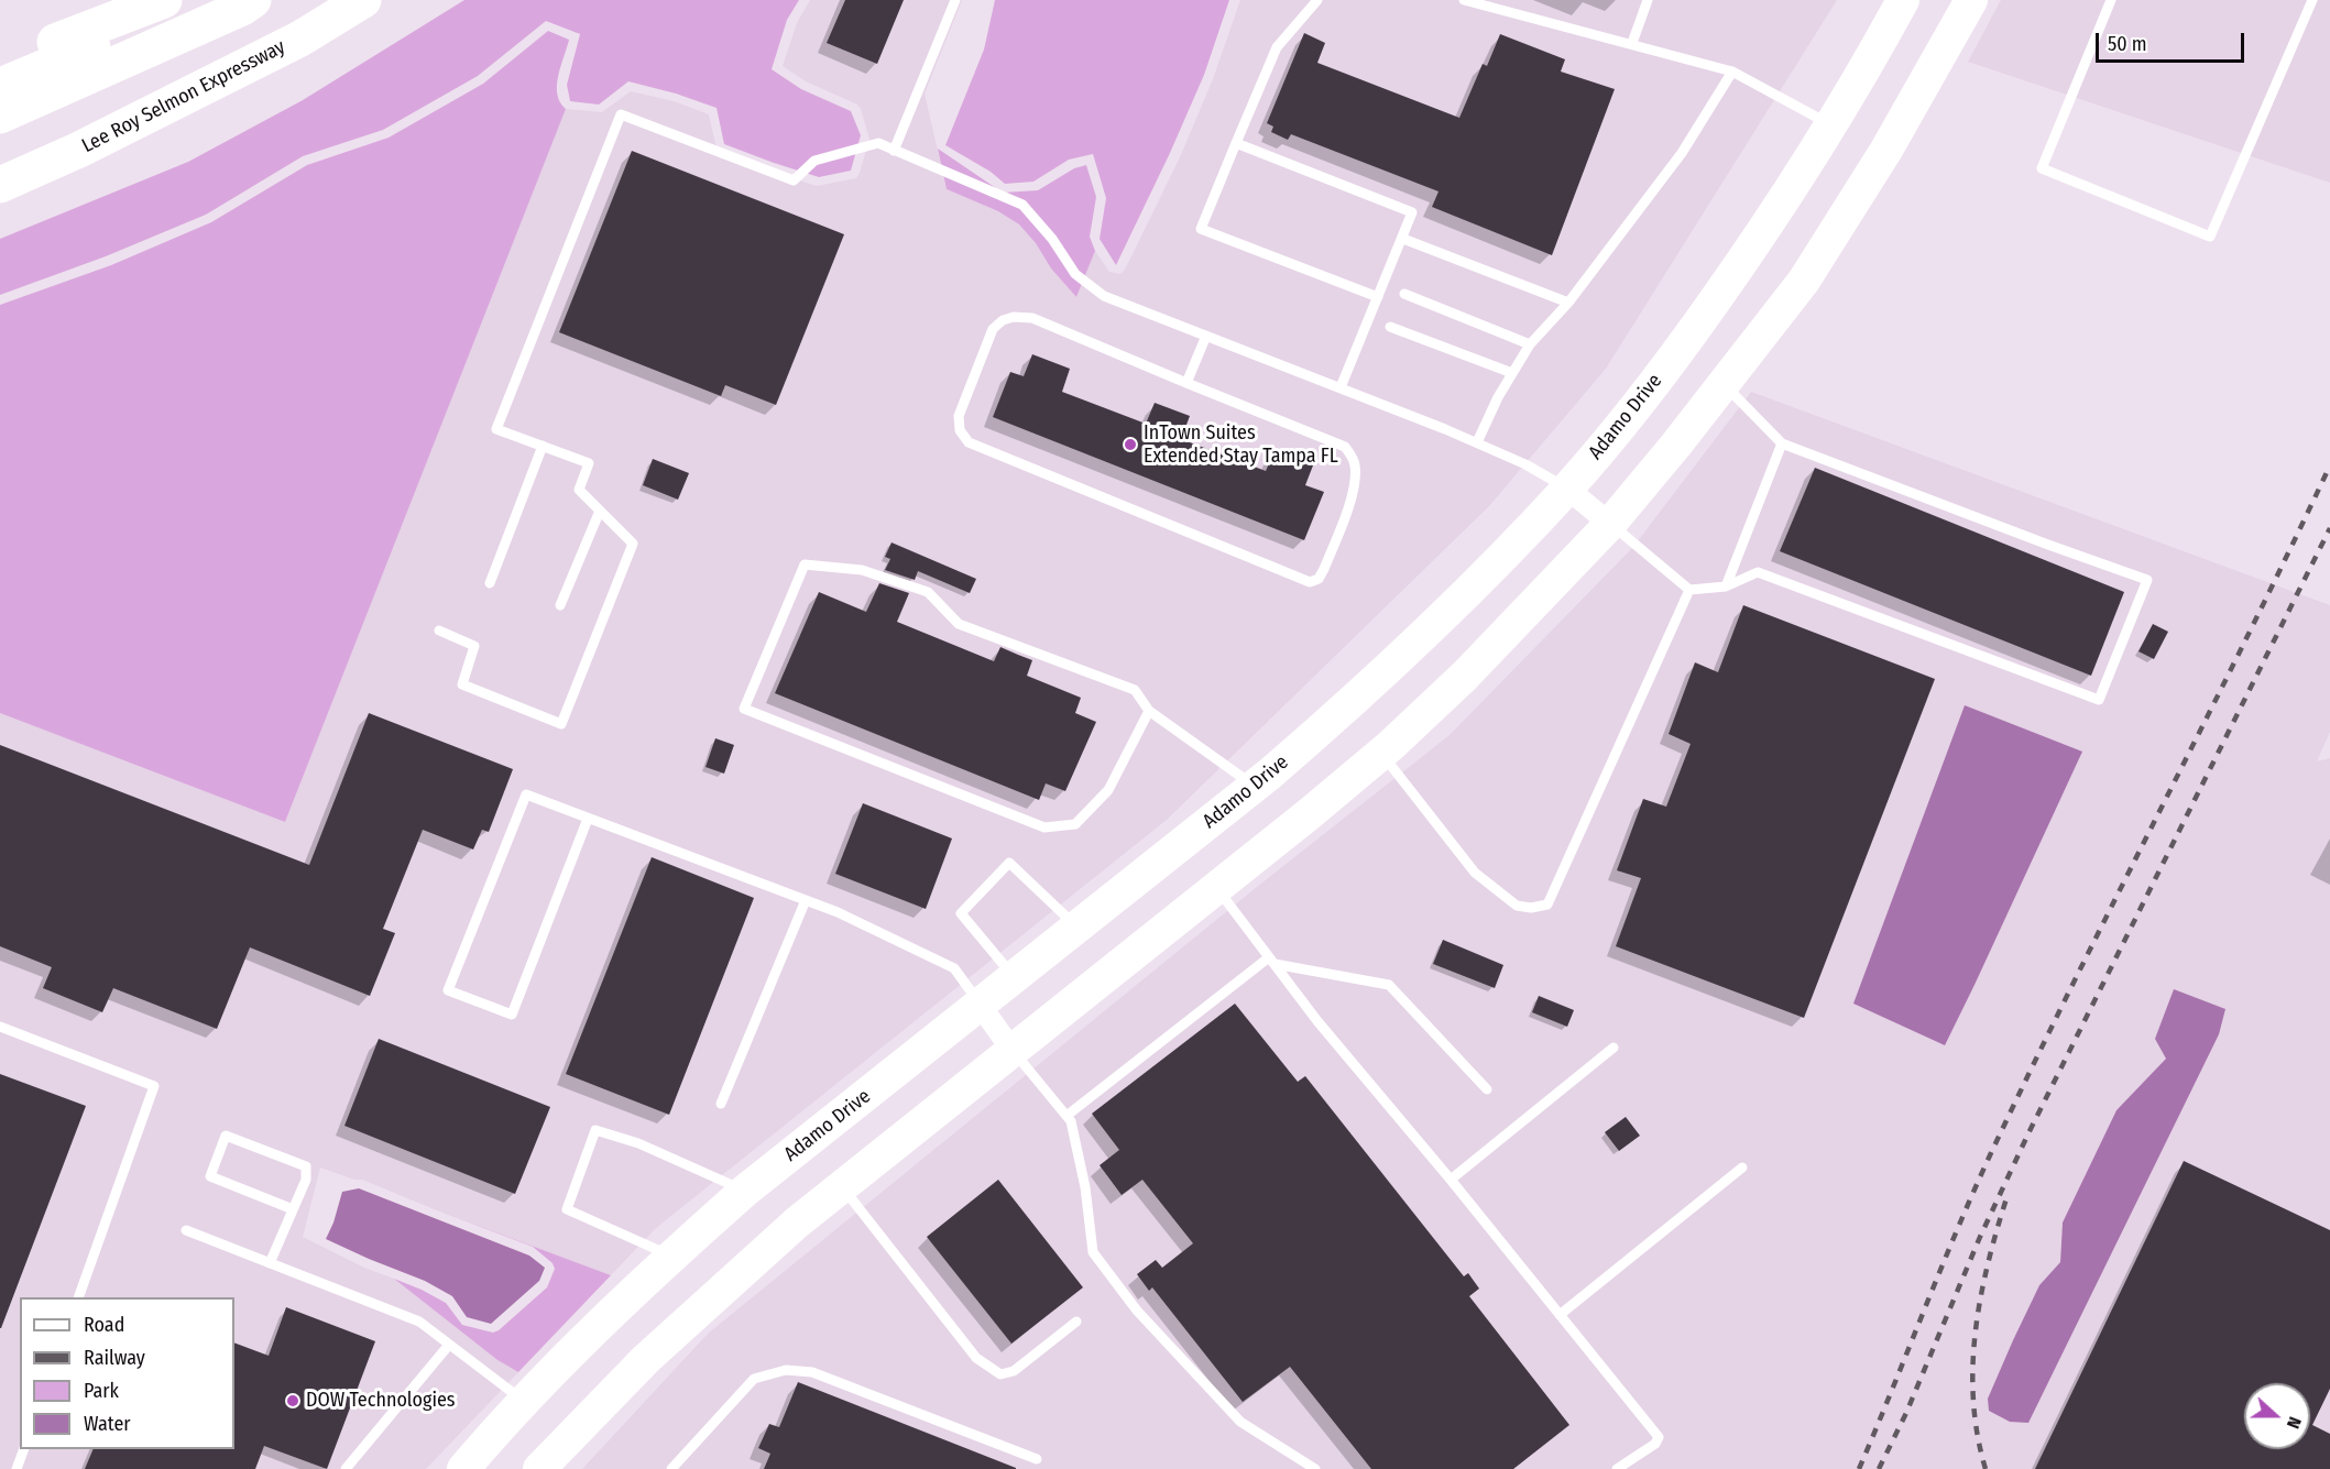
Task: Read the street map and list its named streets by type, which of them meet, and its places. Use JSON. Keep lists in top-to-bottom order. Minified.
{"streets":{"highway":["Lee Roy Selmon Expressway"],"main road":["Adamo Drive"]},"places":["InTown Suites Extended Stay Tampa FL","DOW Technologies"],"legend":["Road","Railway","Park","Water"],"scale_bar":"50 m","north":"right"}
